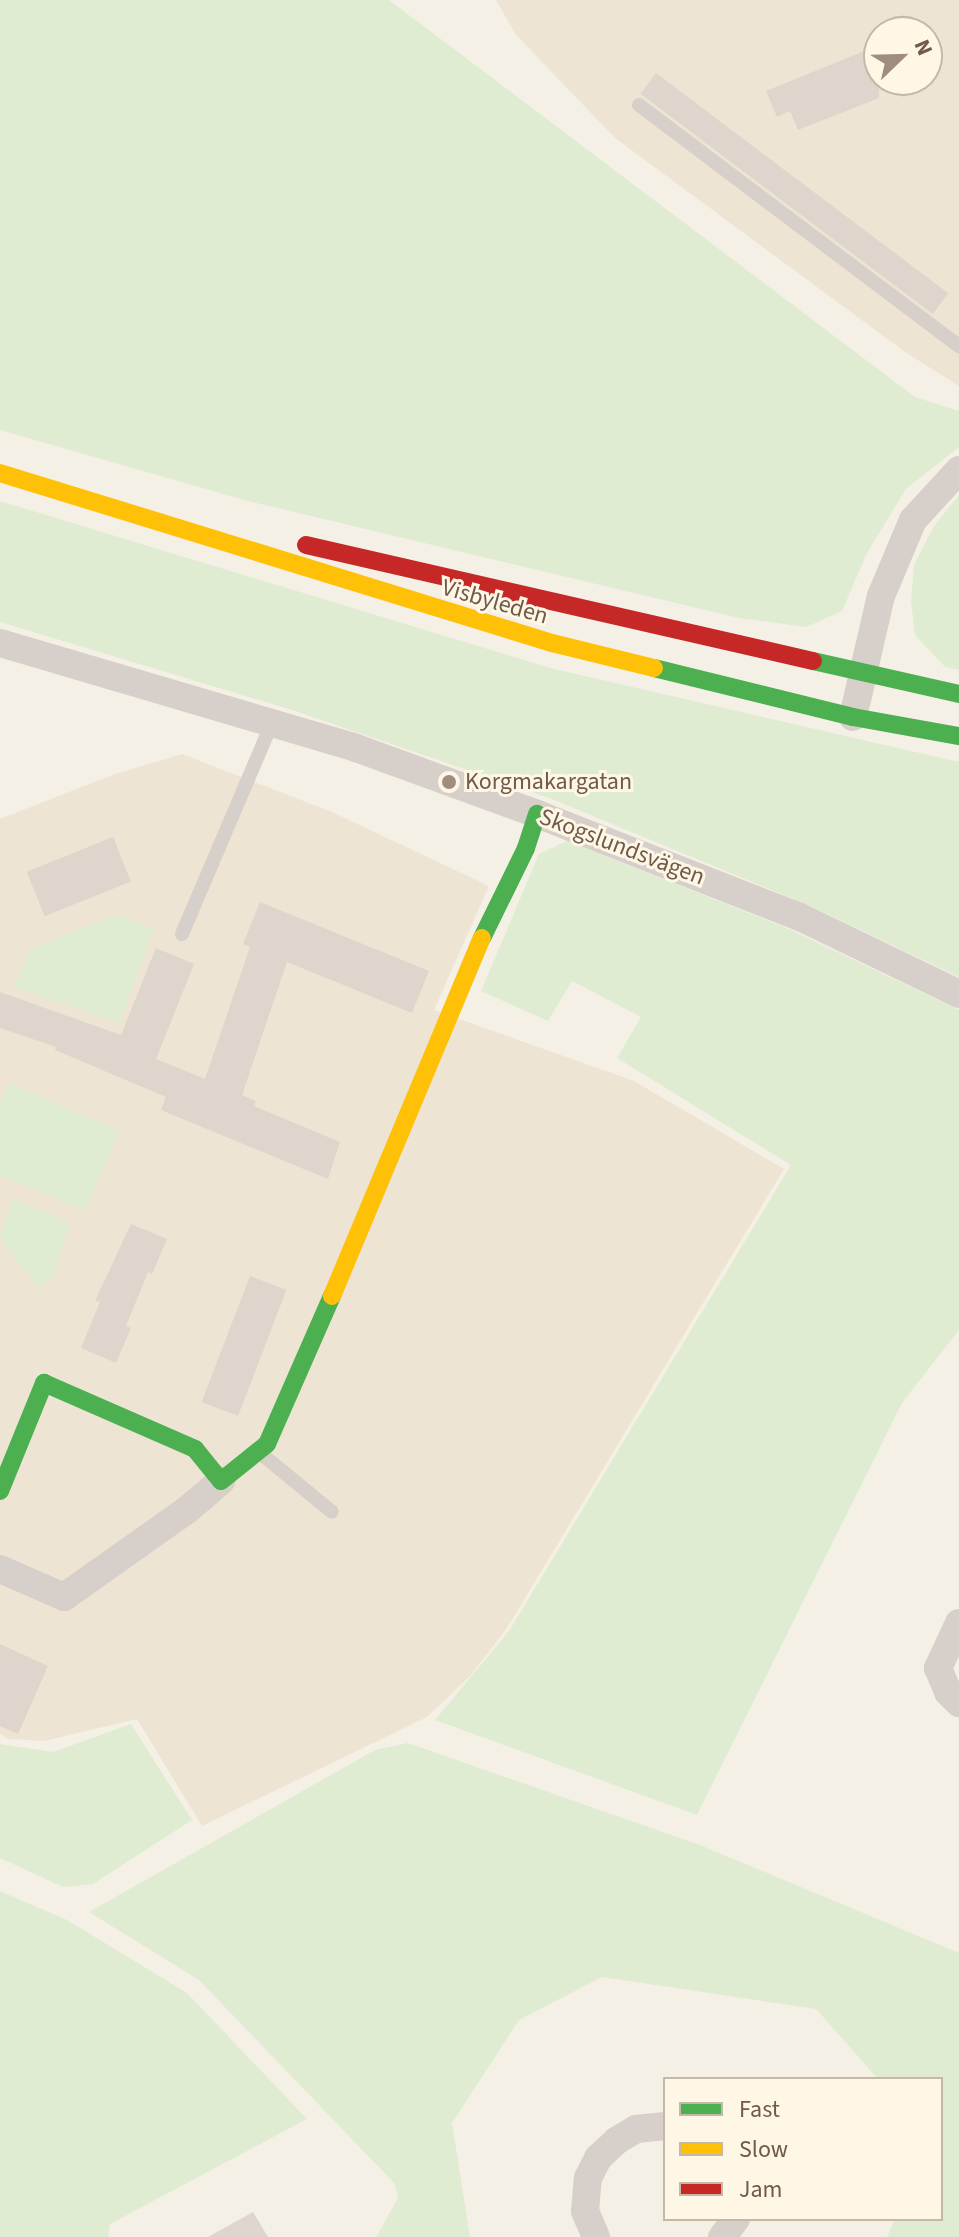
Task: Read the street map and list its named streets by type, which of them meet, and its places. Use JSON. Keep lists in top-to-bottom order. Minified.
{"streets":{"main road":["Visbyleden"],"street":["Skogslundsvägen"]},"places":["Korgmakargatan"],"legend":["Fast","Slow","Jam"],"north":"top right"}
